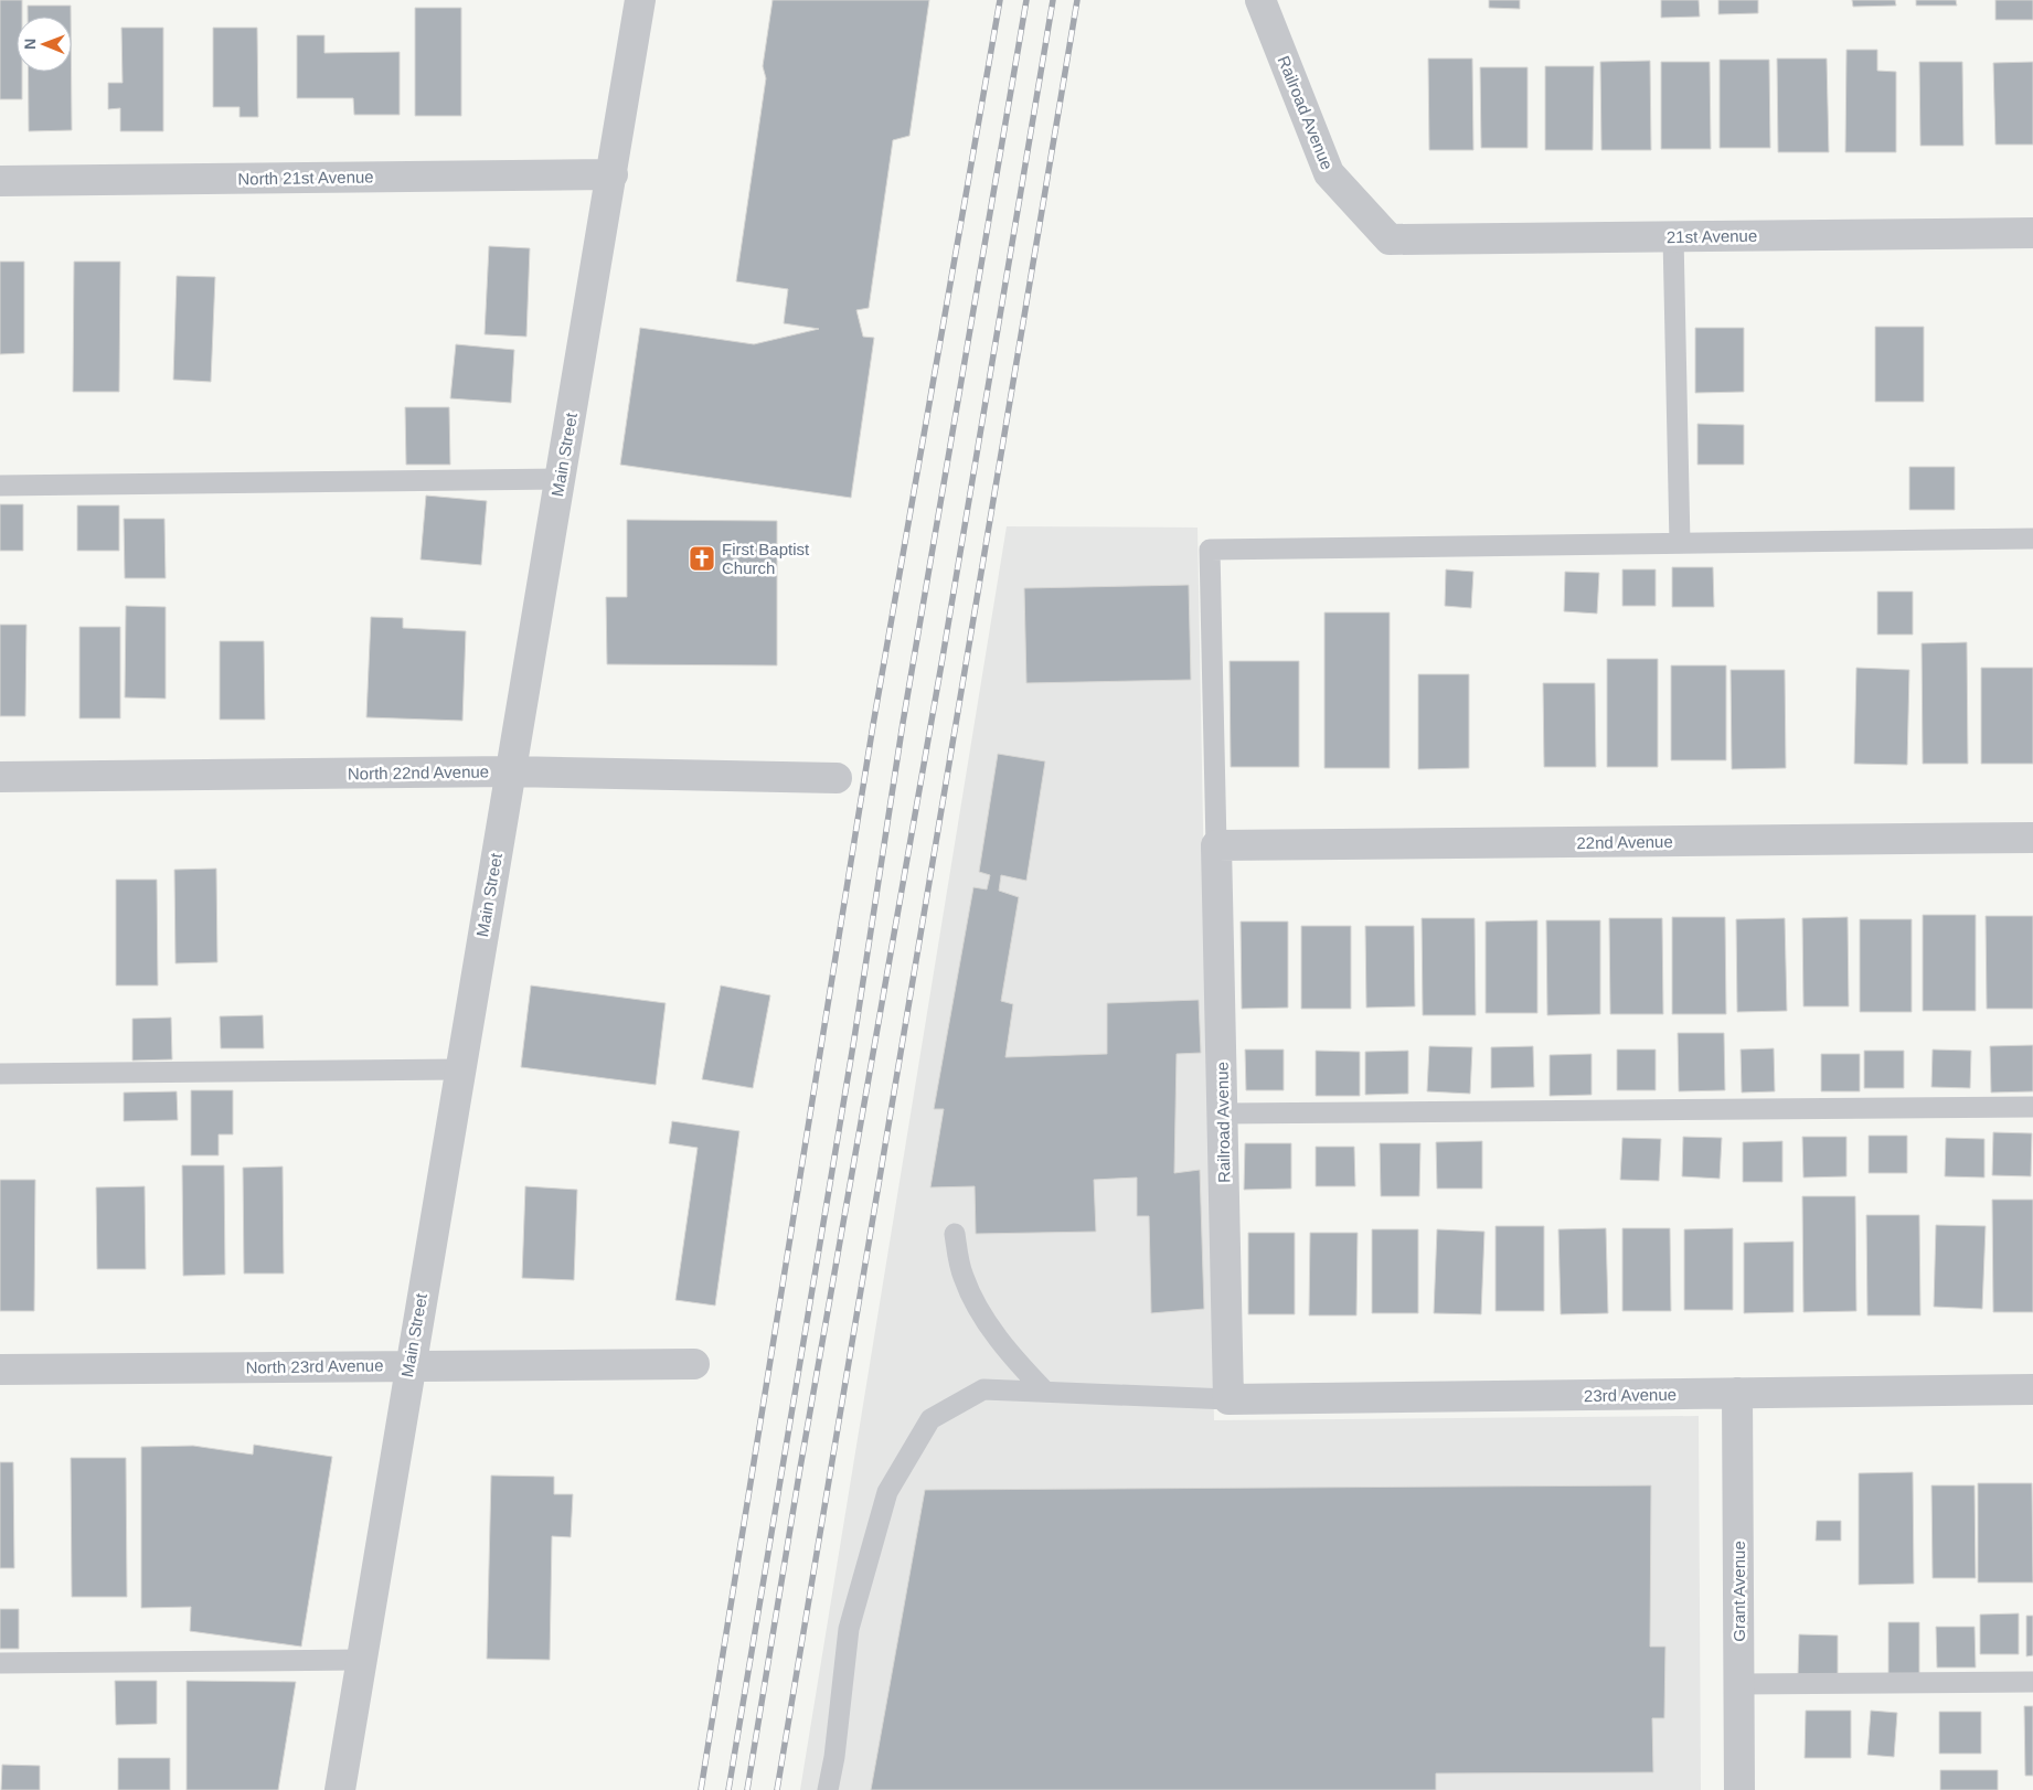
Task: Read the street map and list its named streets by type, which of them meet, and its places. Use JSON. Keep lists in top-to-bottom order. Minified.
{"streets":{"street":["Railroad Avenue","North 21st Avenue","21st Avenue","Main Street","North 22nd Avenue","22nd Avenue","North 23rd Avenue","23rd Avenue","Grant Avenue"]},"crossings":[["Railroad Avenue","21st Avenue"],["Railroad Avenue","22nd Avenue"],["Railroad Avenue","23rd Avenue"],["North 21st Avenue","Main Street"],["Main Street","North 22nd Avenue"],["Main Street","North 23rd Avenue"],["23rd Avenue","Grant Avenue"]],"places":{"church":["First Baptist Church"]},"north":"left"}
